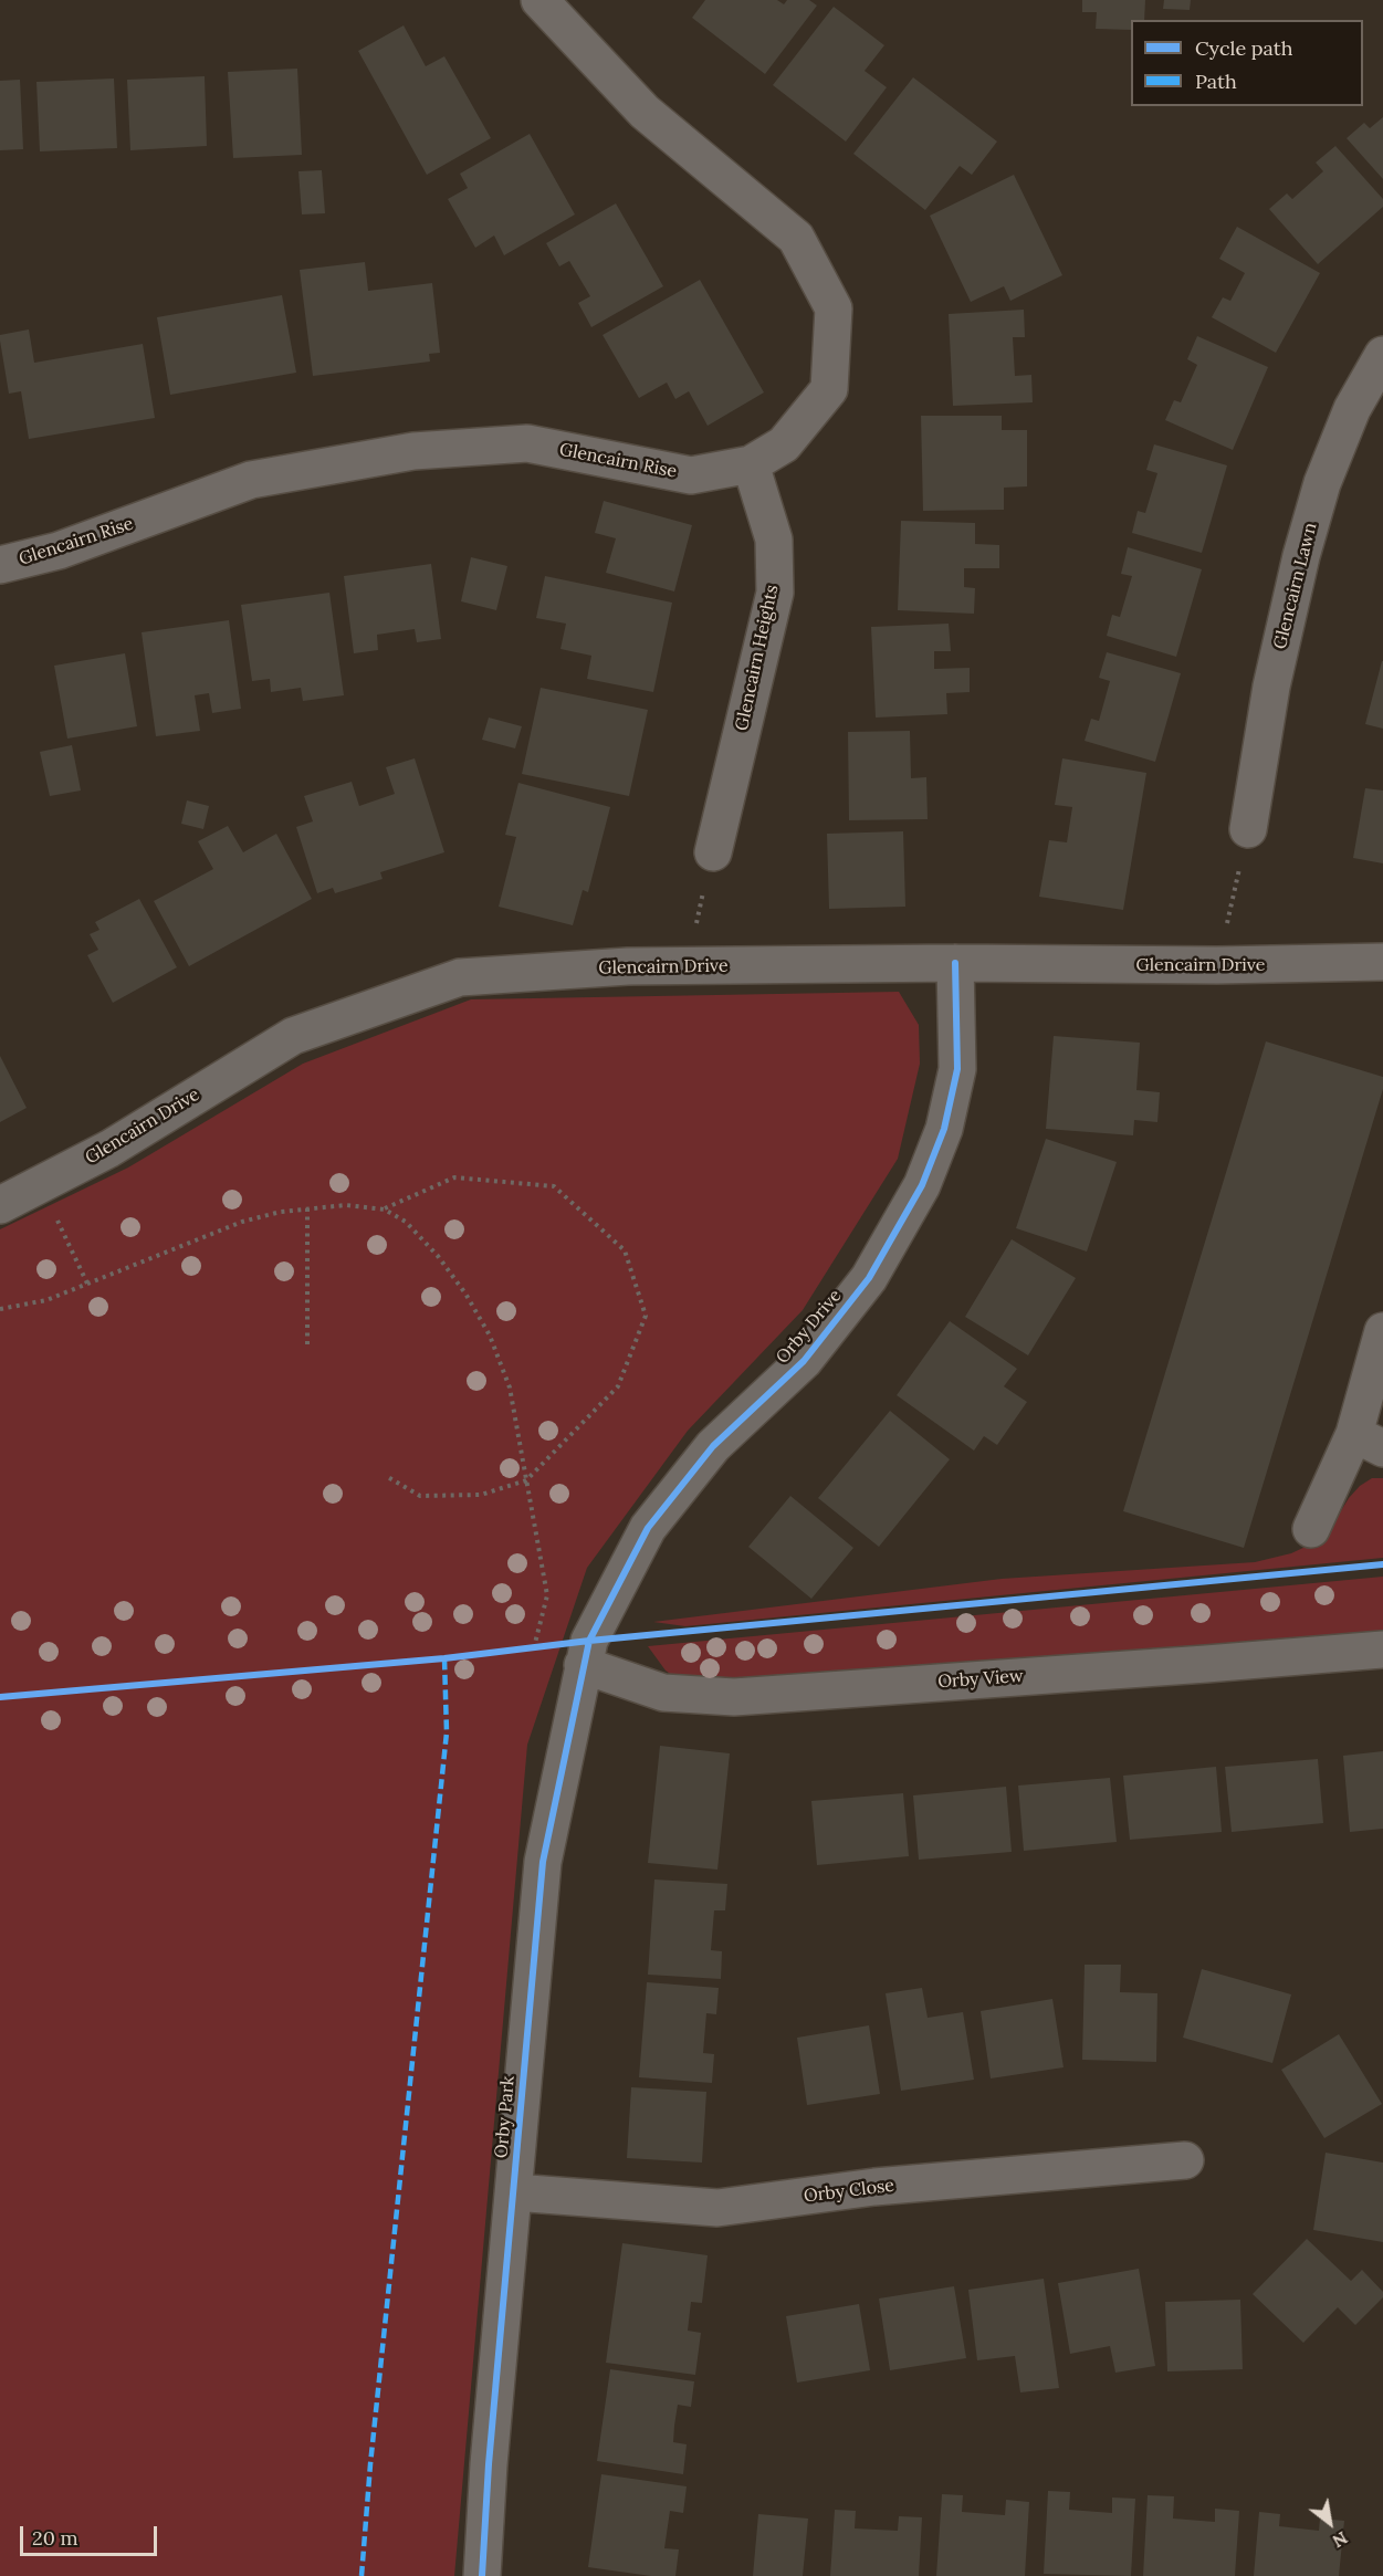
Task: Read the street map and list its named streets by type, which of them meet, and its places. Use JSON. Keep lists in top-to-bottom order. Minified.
{"streets":{"street":["Glencairn Rise","Glencairn Lawn","Glencairn Heights","Glencairn Drive","Orby Drive","Orby View","Orby Park","Orby Close"]},"crossings":[["Glencairn Rise","Glencairn Heights"],["Glencairn Drive","Orby Drive"],["Orby Drive","Orby View"],["Orby Drive","Orby Park"],["Orby View","Orby Park"],["Orby Park","Orby Close"]],"legend":["Cycle path","Path"],"scale_bar":"20 m","north":"bottom right"}
